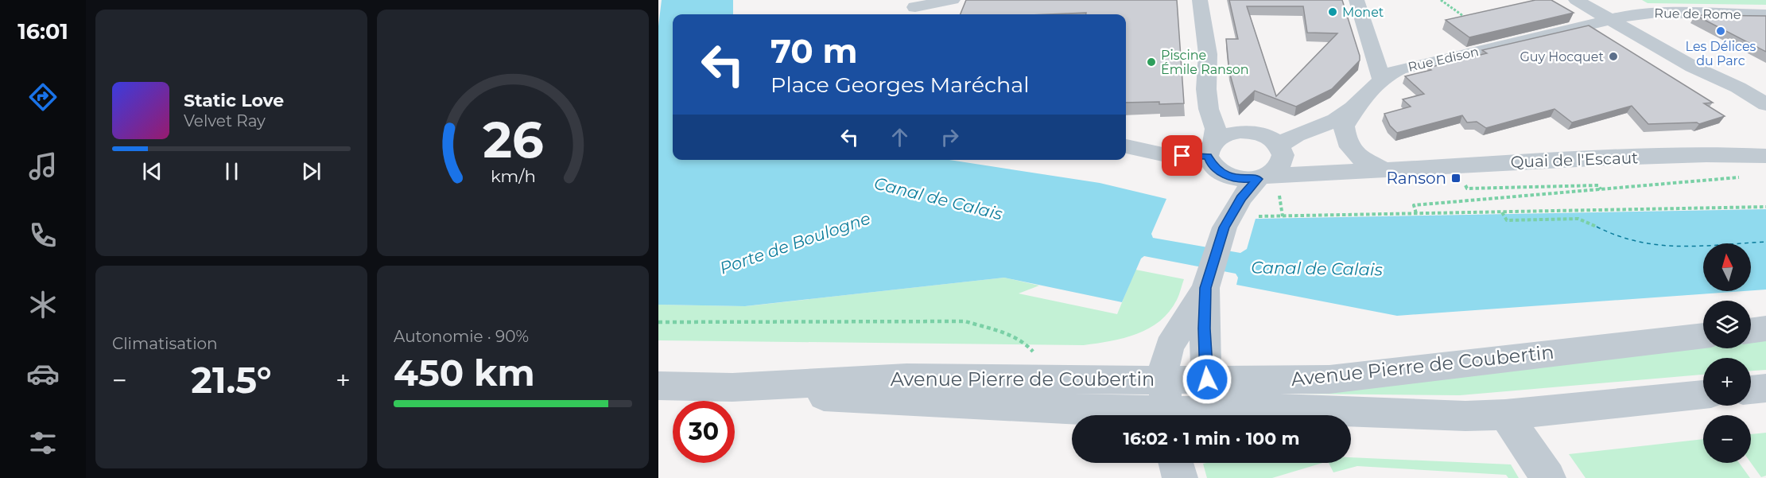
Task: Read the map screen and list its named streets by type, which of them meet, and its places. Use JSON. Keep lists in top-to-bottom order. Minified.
{"streets":{"street":["Rue de Rome","Rue Edison","Quai de l'Escaut","Avenue Pierre de Coubertin"]},"crossings":[["Rue de Rome","Rue Edison"],["Rue Edison","Quai de l'Escaut"]],"water":["Canal de Calais","Porte de Boulogne"],"places":{"other":["Monet","Les Délices du Parc","Guy Hocquet","Piscine Émile Ranson"],"transit":["Ranson"]},"north":"top","page":{"tabs":"16:01","turn":["70 m","Place Georges Maréchal"],"song":["Static Love","Velvet Ray"],"map_buttons":["+","−"],"tile":["Climatisation",["Autonomie · 90%","450 km"]],"heat":["−","21.5°","+"],"limit":"30","trip":"16:02 · 1 min · 100 m","gauge":["26","km/h"]}}
